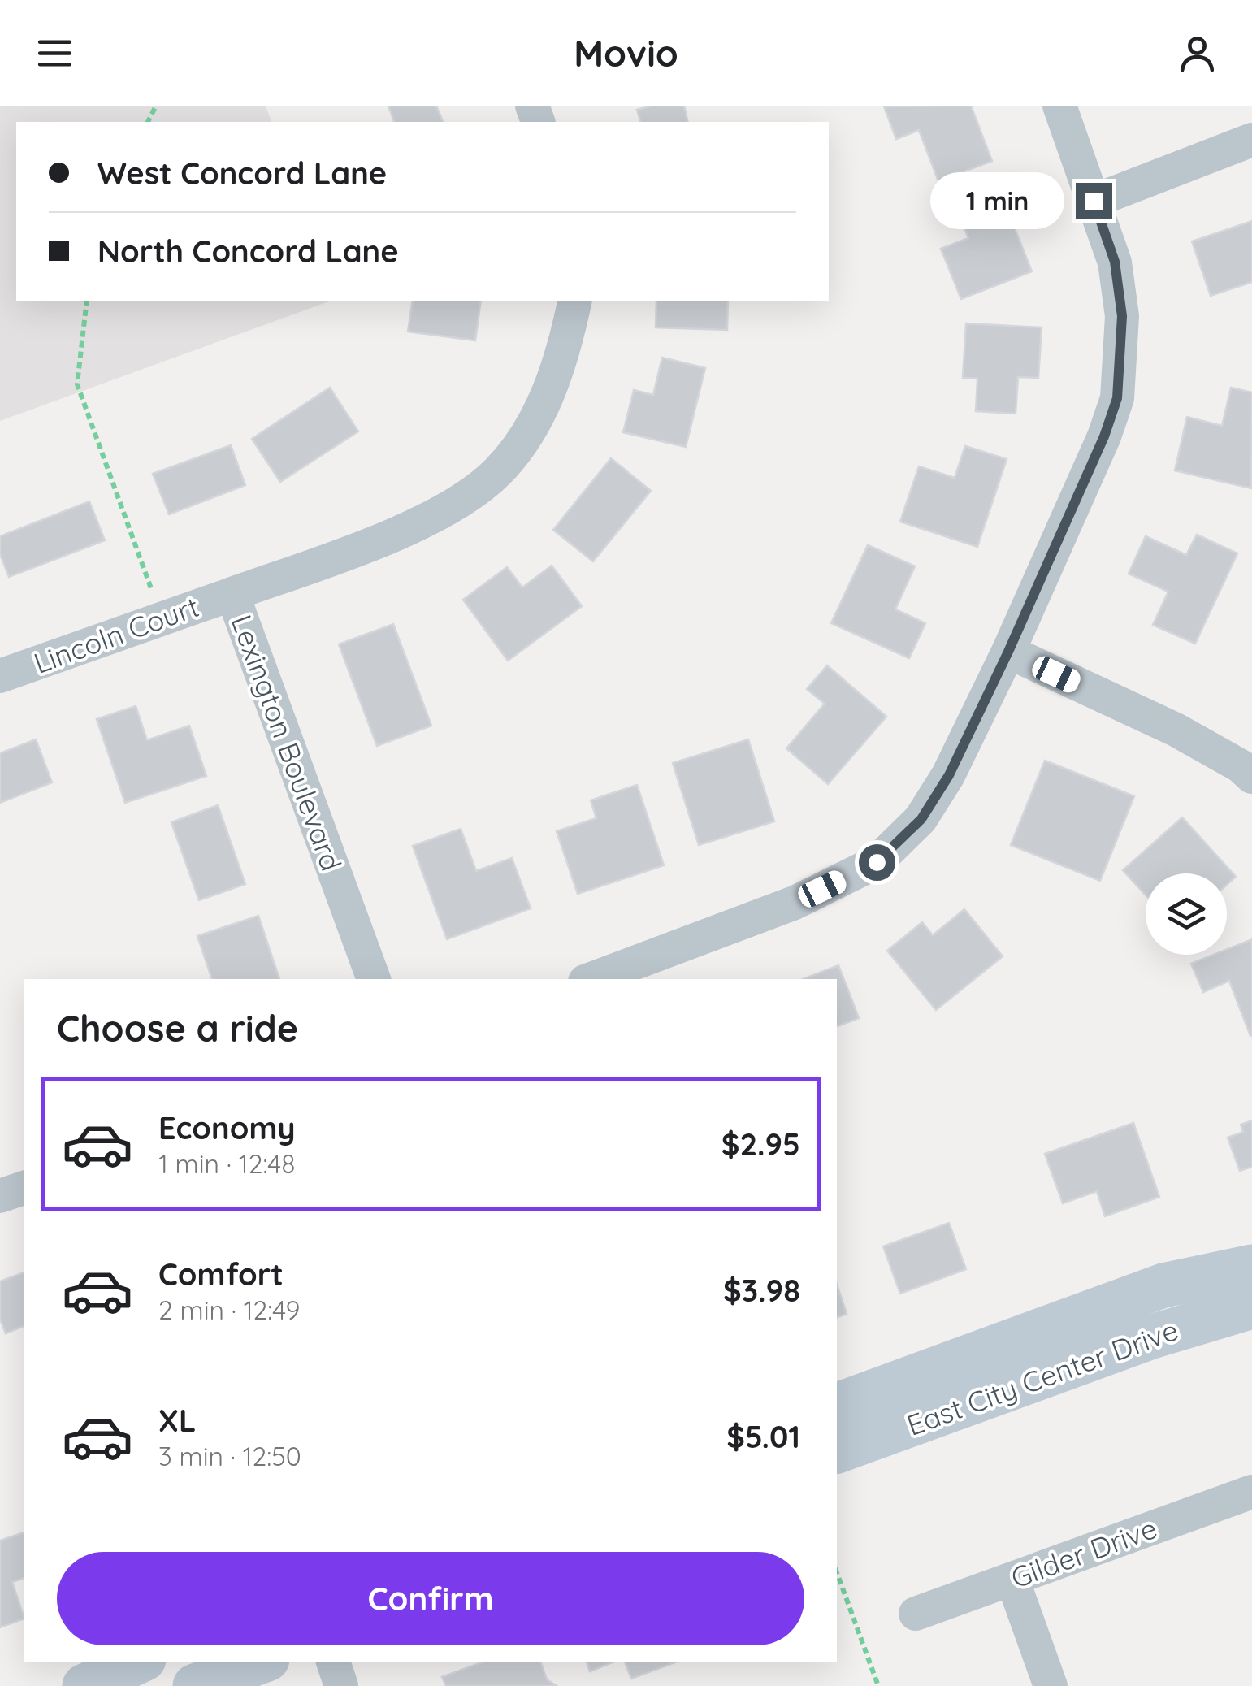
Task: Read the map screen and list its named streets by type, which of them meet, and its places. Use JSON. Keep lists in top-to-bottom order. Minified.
{"streets":{"street":["Lincoln Court","Lexington Boulevard","East City Center Drive","Gilder Drive"]},"crossings":[["Lincoln Court","Lexington Boulevard"]],"page":{"header":"Movio","banner":["West Concord Lane","North Concord Lane"],"bubble":"1 min","heading":"Choose a ride","list":[{"name":"Economy","note":"1 min · 12:48","value":"$2.95"},{"name":"Comfort","note":"2 min · 12:49","value":"$3.98"},{"name":"XL","note":"3 min · 12:50","value":"$5.01"}],"buttons":"Confirm"}}
